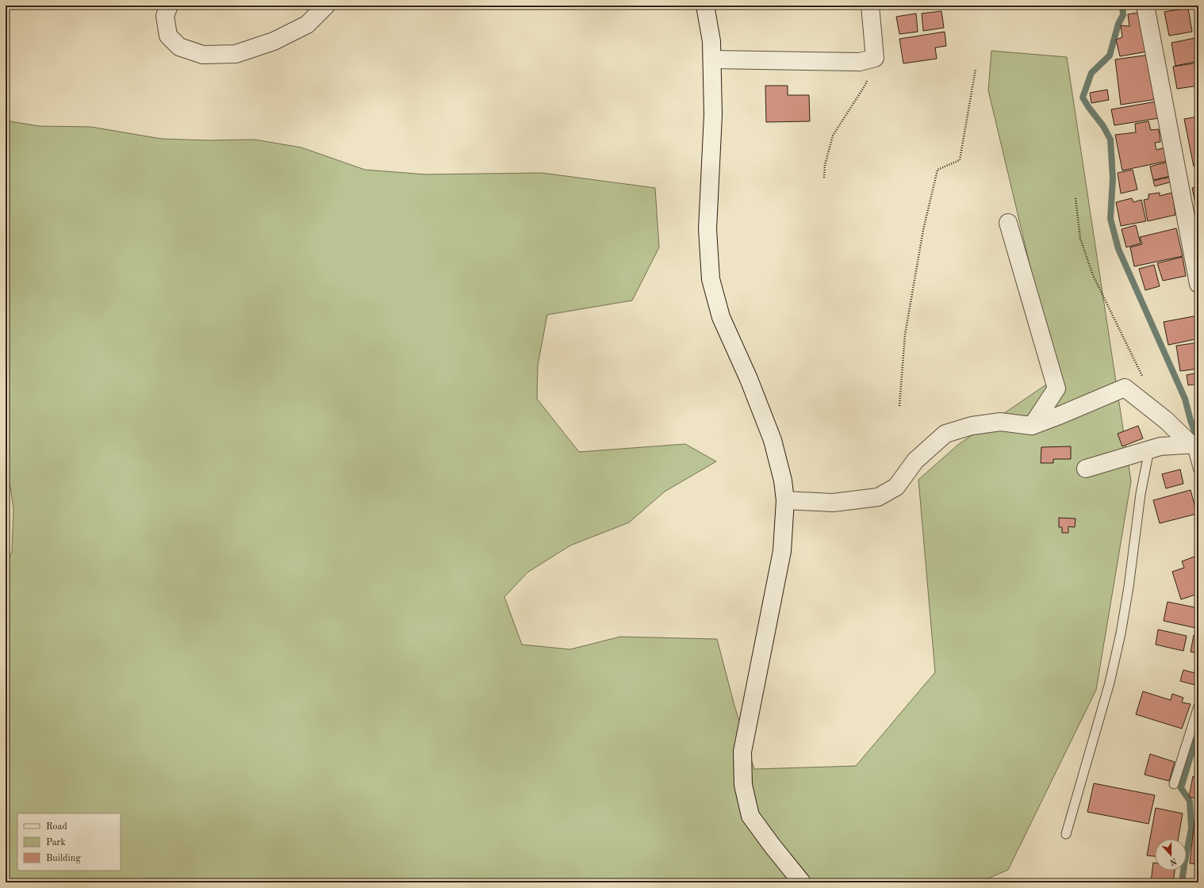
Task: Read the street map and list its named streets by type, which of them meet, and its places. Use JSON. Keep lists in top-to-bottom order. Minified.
{"legend":["Road","Park","Building"],"north":"bottom"}
